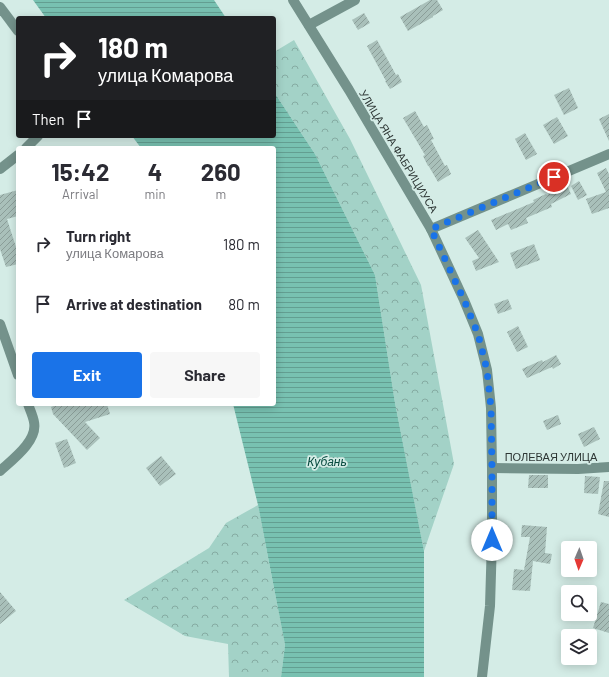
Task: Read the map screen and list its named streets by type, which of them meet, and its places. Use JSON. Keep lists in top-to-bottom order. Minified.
{"streets":{"street":["УЛИЦА ЯНА ФАБРИЦИУСА","ПОЛЕВАЯ УЛИЦА"]},"crossings":[["УЛИЦА ЯНА ФАБРИЦИУСА","ПОЛЕВАЯ УЛИЦА"]],"water":["Кубань"],"north":"bottom","page":{"turn":["180 m","улица Комарова"],"then":"Then","eta":["15:42","Arrival","4","min","260","m"],"list":[{"name":"Turn right","note":"улица Комарова","value":"180 m"},{"name":"Arrive at destination","value":"80 m"}],"buttons":["Exit","Share"]}}
